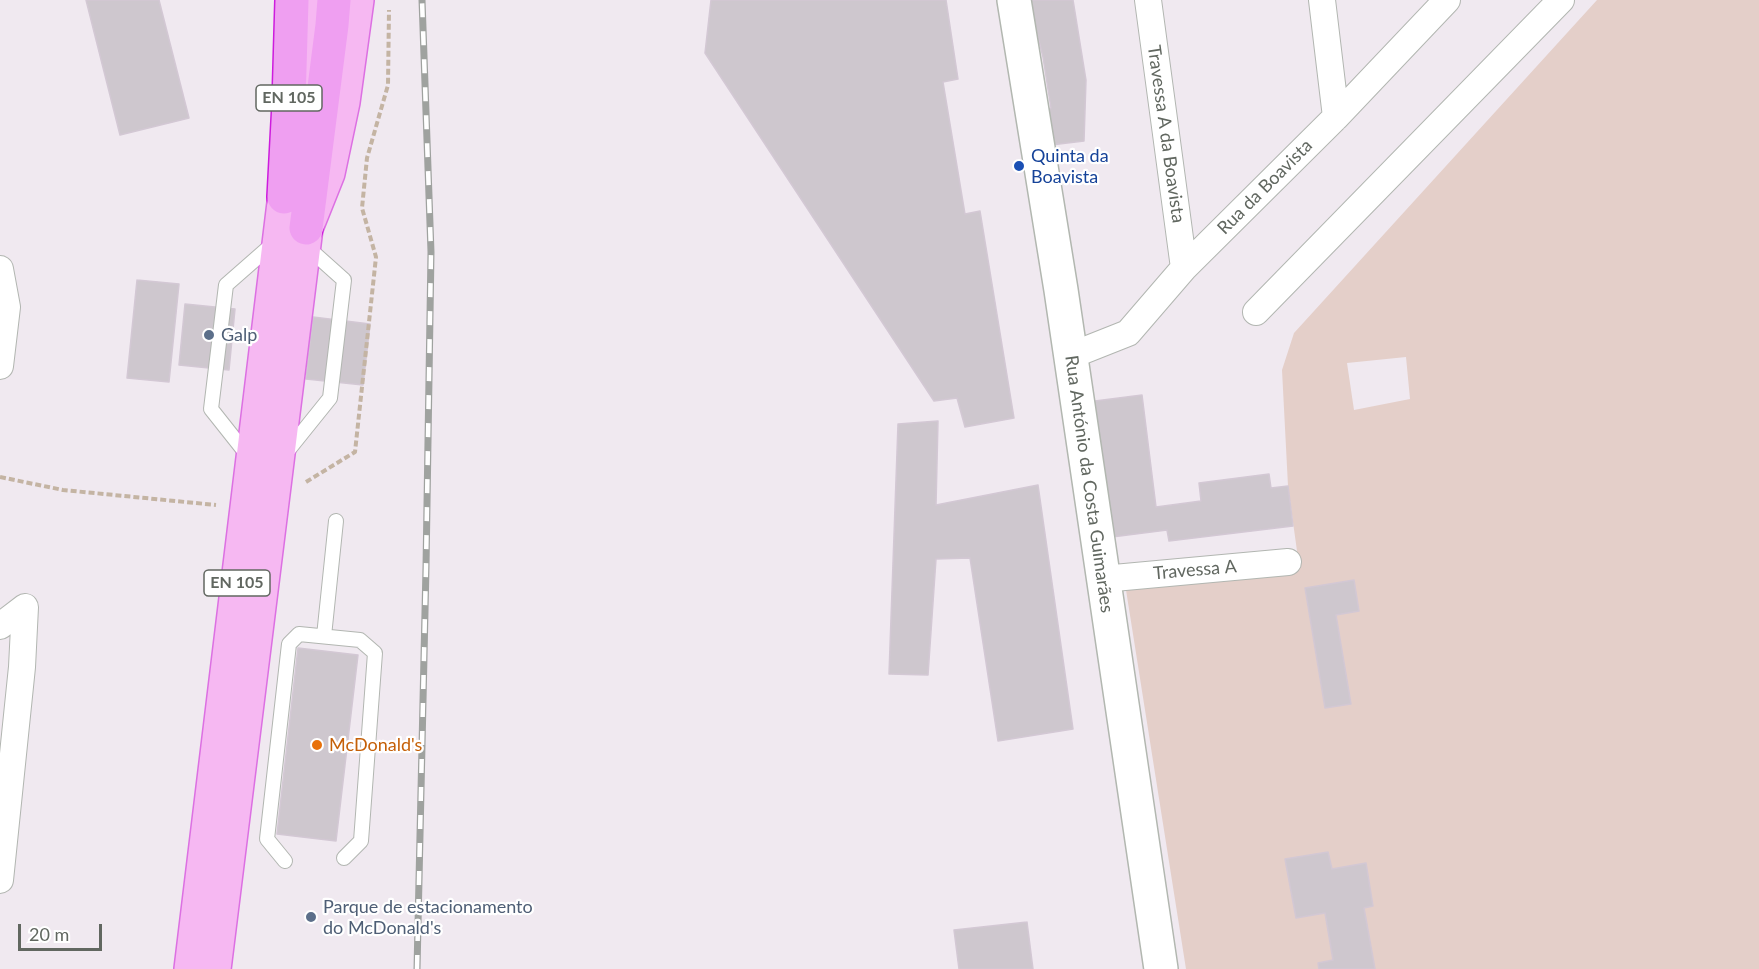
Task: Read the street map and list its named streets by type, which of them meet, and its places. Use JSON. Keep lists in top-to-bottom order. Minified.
{"streets":{"highway":["EN 105"],"main road":["Rua António da Costa Guimarães"],"street":["Travessa A da Boavista","Rua da Boavista","Travessa A"]},"crossings":[["Travessa A da Boavista","Rua da Boavista"],["Rua da Boavista","Rua António da Costa Guimarães"],["Rua António da Costa Guimarães","Travessa A"]],"places":["Quinta da Boavista","Galp","McDonald's","Parque de estacionamento do McDonald's"],"scale_bar":"20 m"}
